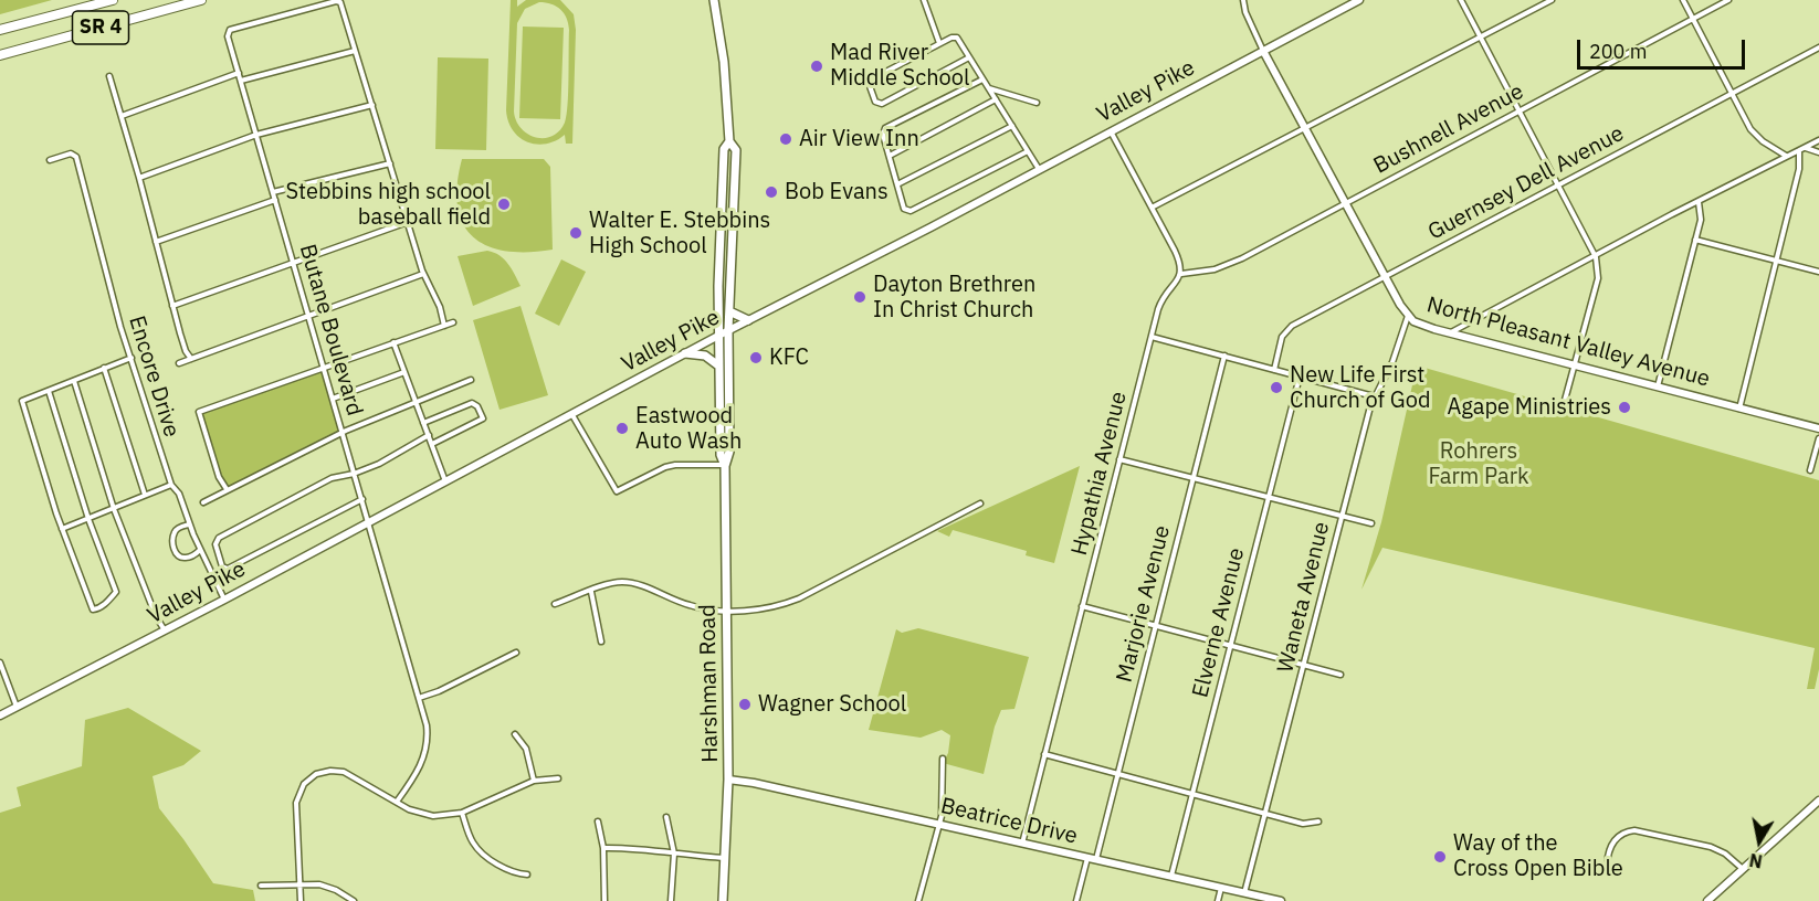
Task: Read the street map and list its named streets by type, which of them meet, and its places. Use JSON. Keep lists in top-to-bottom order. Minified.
{"streets":{"highway":["SR 4"],"main road":["Harshman Road"],"street":["Valley Pike","Bushnell Avenue","Guernsey Dell Avenue","Butane Boulevard","North Pleasant Valley Avenue","Encore Drive","Hypathia Avenue","Waneta Avenue","Marjorie Avenue","Elverne Avenue","Beatrice Drive"]},"crossings":[["Valley Pike","Butane Boulevard"],["Valley Pike","North Pleasant Valley Avenue"],["Valley Pike","Encore Drive"],["Valley Pike","Harshman Road"],["Bushnell Avenue","North Pleasant Valley Avenue"],["Bushnell Avenue","Hypathia Avenue"],["Guernsey Dell Avenue","North Pleasant Valley Avenue"],["North Pleasant Valley Avenue","Waneta Avenue"],["Hypathia Avenue","Beatrice Drive"],["Waneta Avenue","Beatrice Drive"],["Marjorie Avenue","Beatrice Drive"],["Elverne Avenue","Beatrice Drive"],["Harshman Road","Beatrice Drive"]],"parks":["Rohrers Farm Park"],"places":["Mad River Middle School","Air View Inn","Bob Evans","Stebbins high school baseball field","Walter E. Stebbins High School","Dayton Brethren In Christ Church","KFC","New Life First Church of God","Agape Ministries","Eastwood Auto Wash","Wagner School","Way of the Cross Open Bible"],"scale_bar":"200 m","north":"bottom"}
